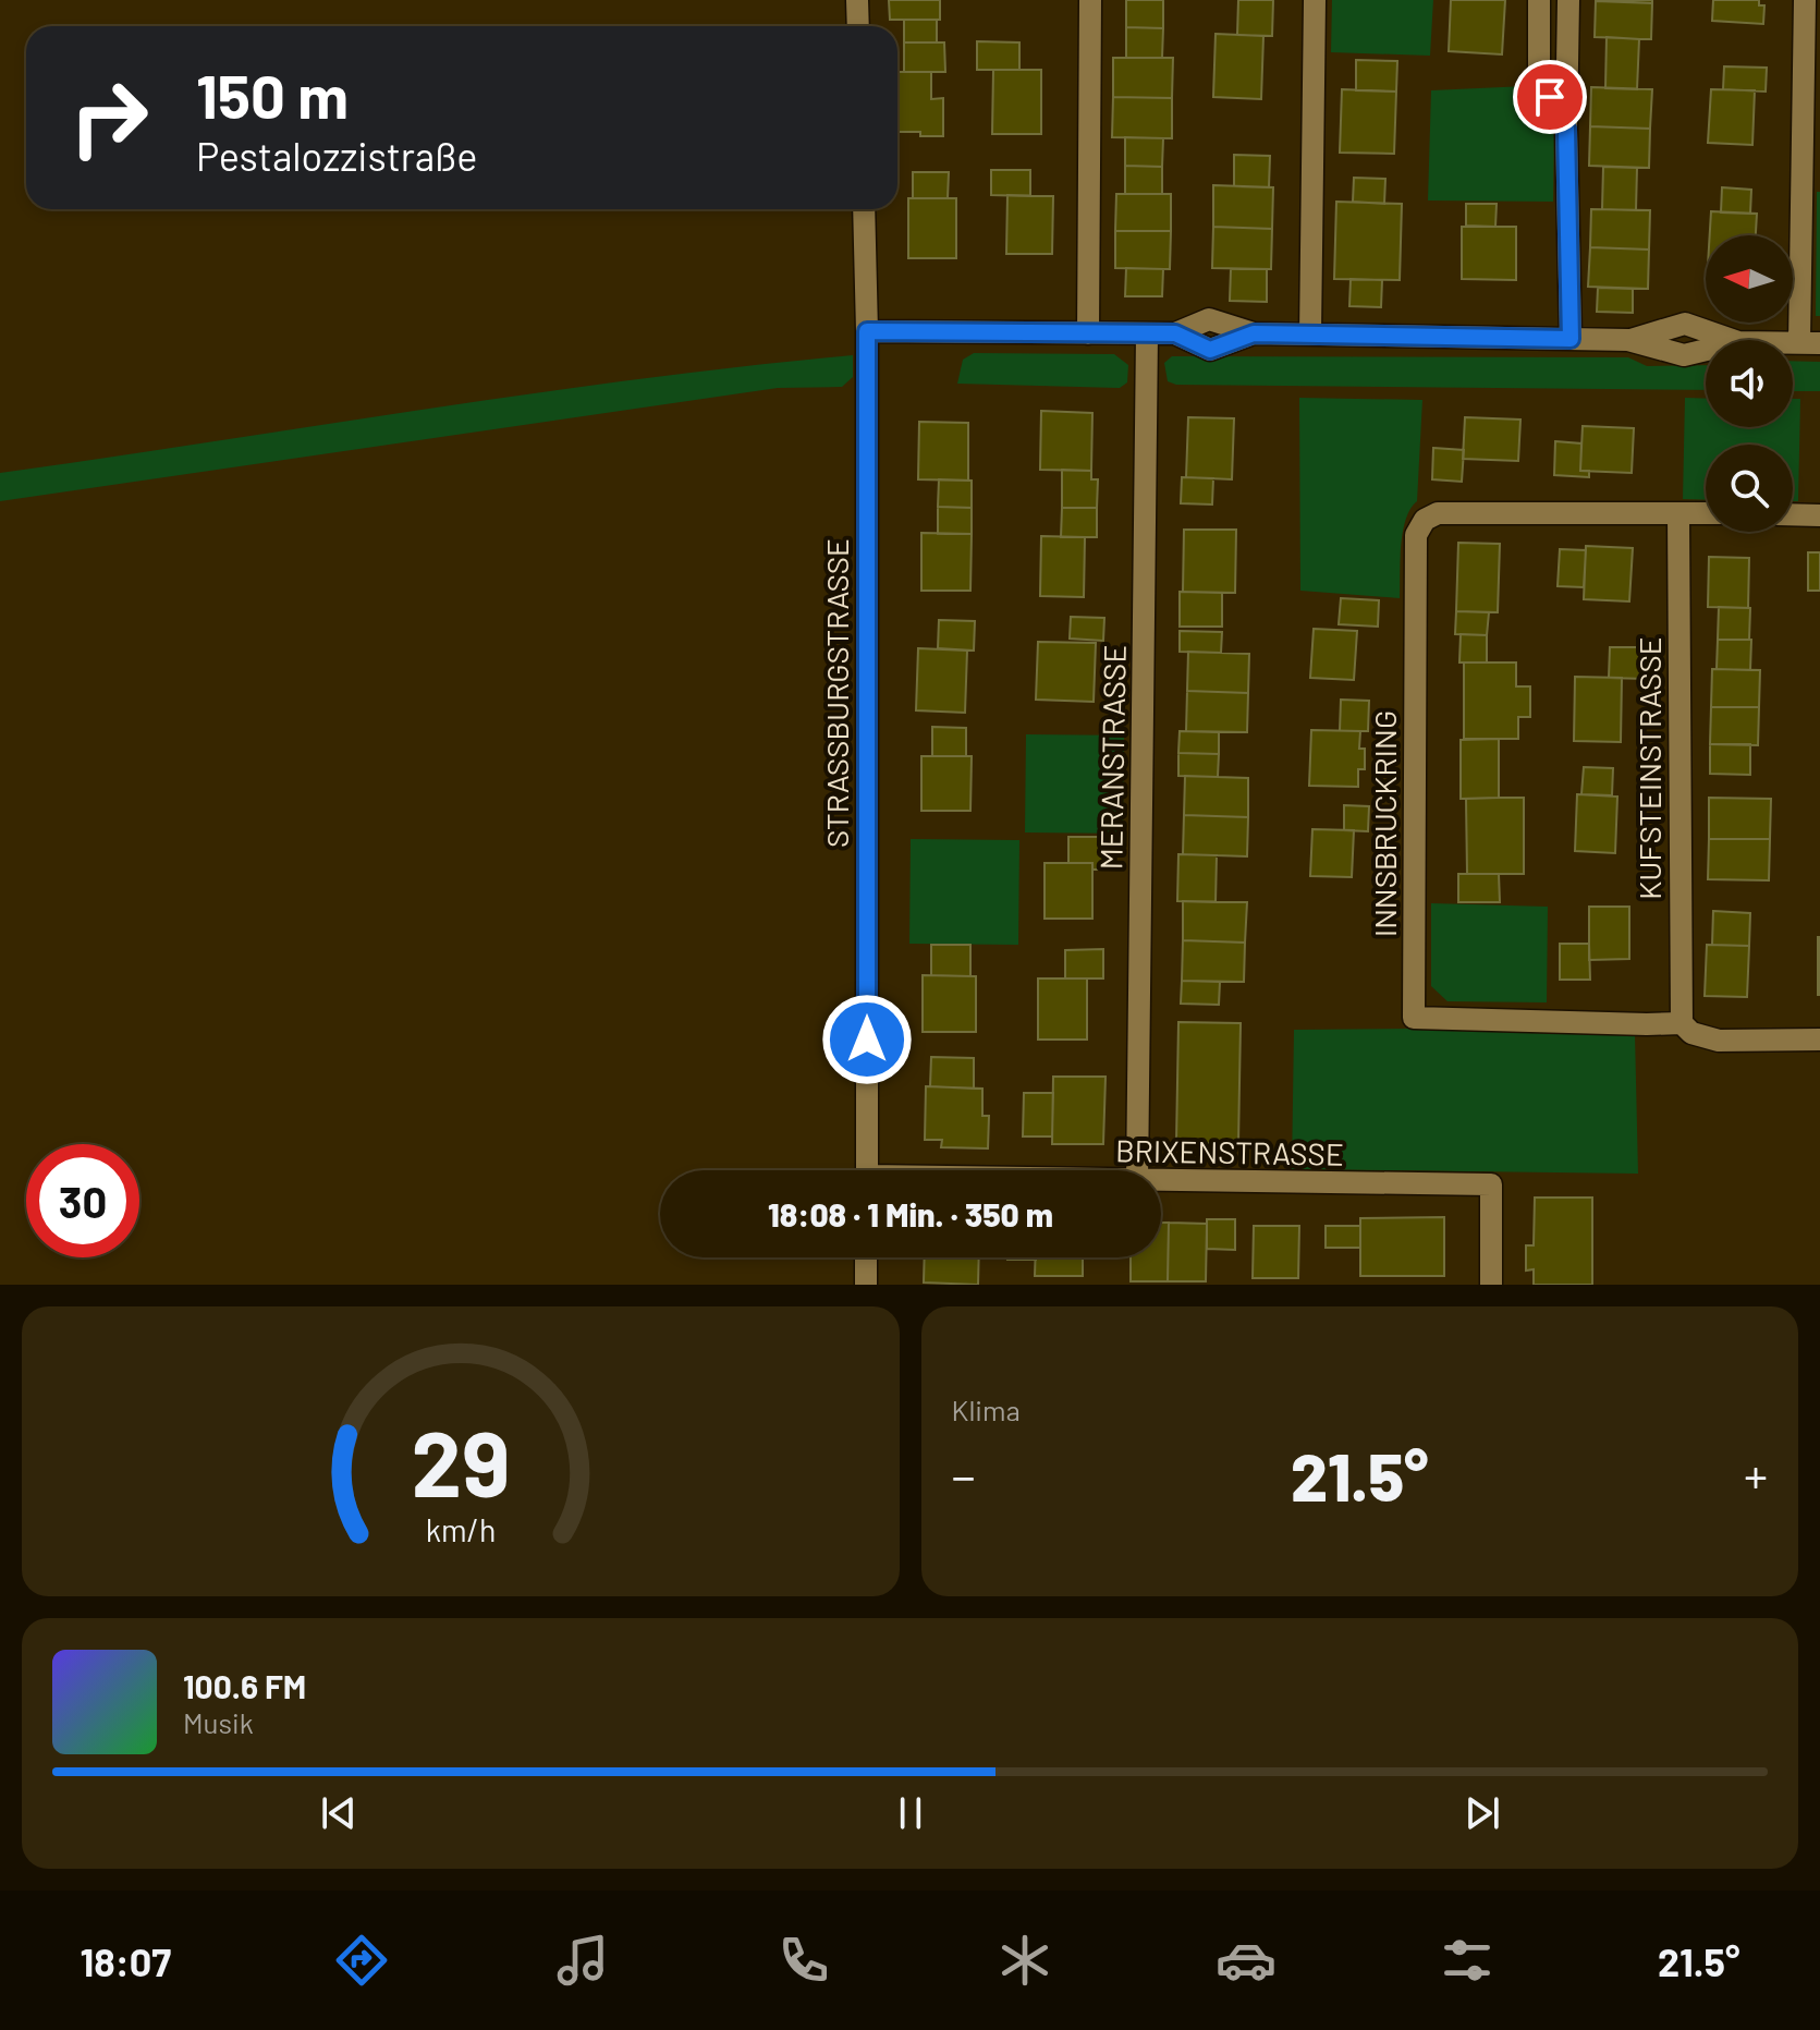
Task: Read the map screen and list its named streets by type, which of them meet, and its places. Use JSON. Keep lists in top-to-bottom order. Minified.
{"streets":{"street":["STRASSBURGSTRASSE","MERANSTRASSE","KUFSTEINSTRASSE","INNSBRUCKRING","BRIXENSTRASSE"]},"crossings":[["KUFSTEINSTRASSE","INNSBRUCKRING"]],"north":"left","page":{"turn":["150 m","Pestalozzistraße"],"limit":"30","trip":"18:08 · 1 Min. · 350 m","tile":"Klima","heat":["−","21.5°","+"],"song":["100.6 FM","Musik"],"tabs":["18:07","21.5°"],"gauge":["29","km/h"]}}
